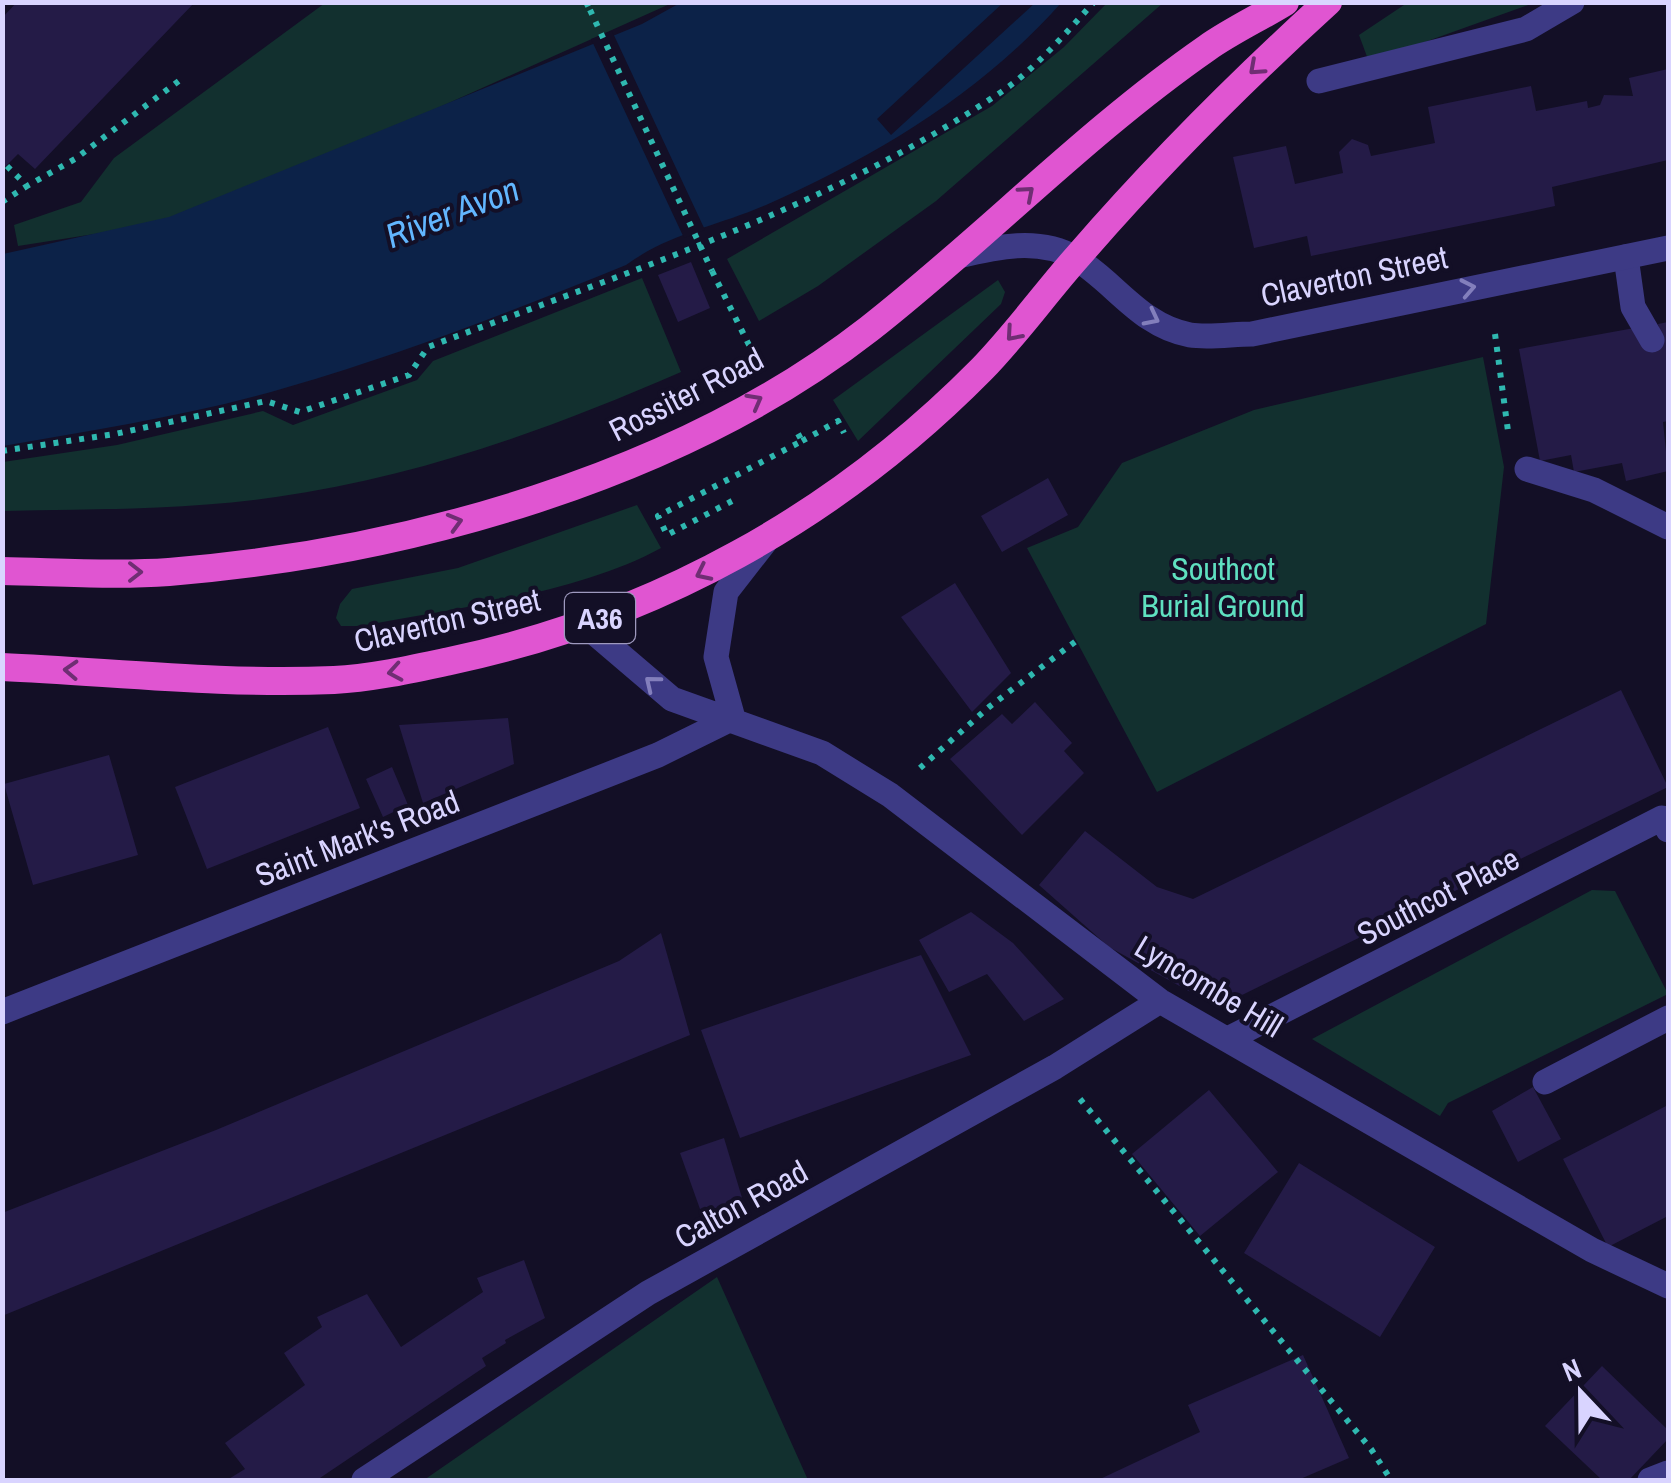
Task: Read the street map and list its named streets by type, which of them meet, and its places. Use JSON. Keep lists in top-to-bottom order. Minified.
{"streets":{"highway":["Claverton Street","Rossiter Road","A36"],"street":["Saint Mark's Road","Southcot Place","Lyncombe Hill","Calton Road"]},"crossings":[["Claverton Street","Rossiter Road"],["Claverton Street","A36"],["Claverton Street","Lyncombe Hill"],["Saint Mark's Road","Lyncombe Hill"],["Southcot Place","Lyncombe Hill"],["Lyncombe Hill","Calton Road"]],"one_way":["Rossiter Road"],"water":["River Avon"],"parks":["Southcot Burial Ground"],"north":"top"}
